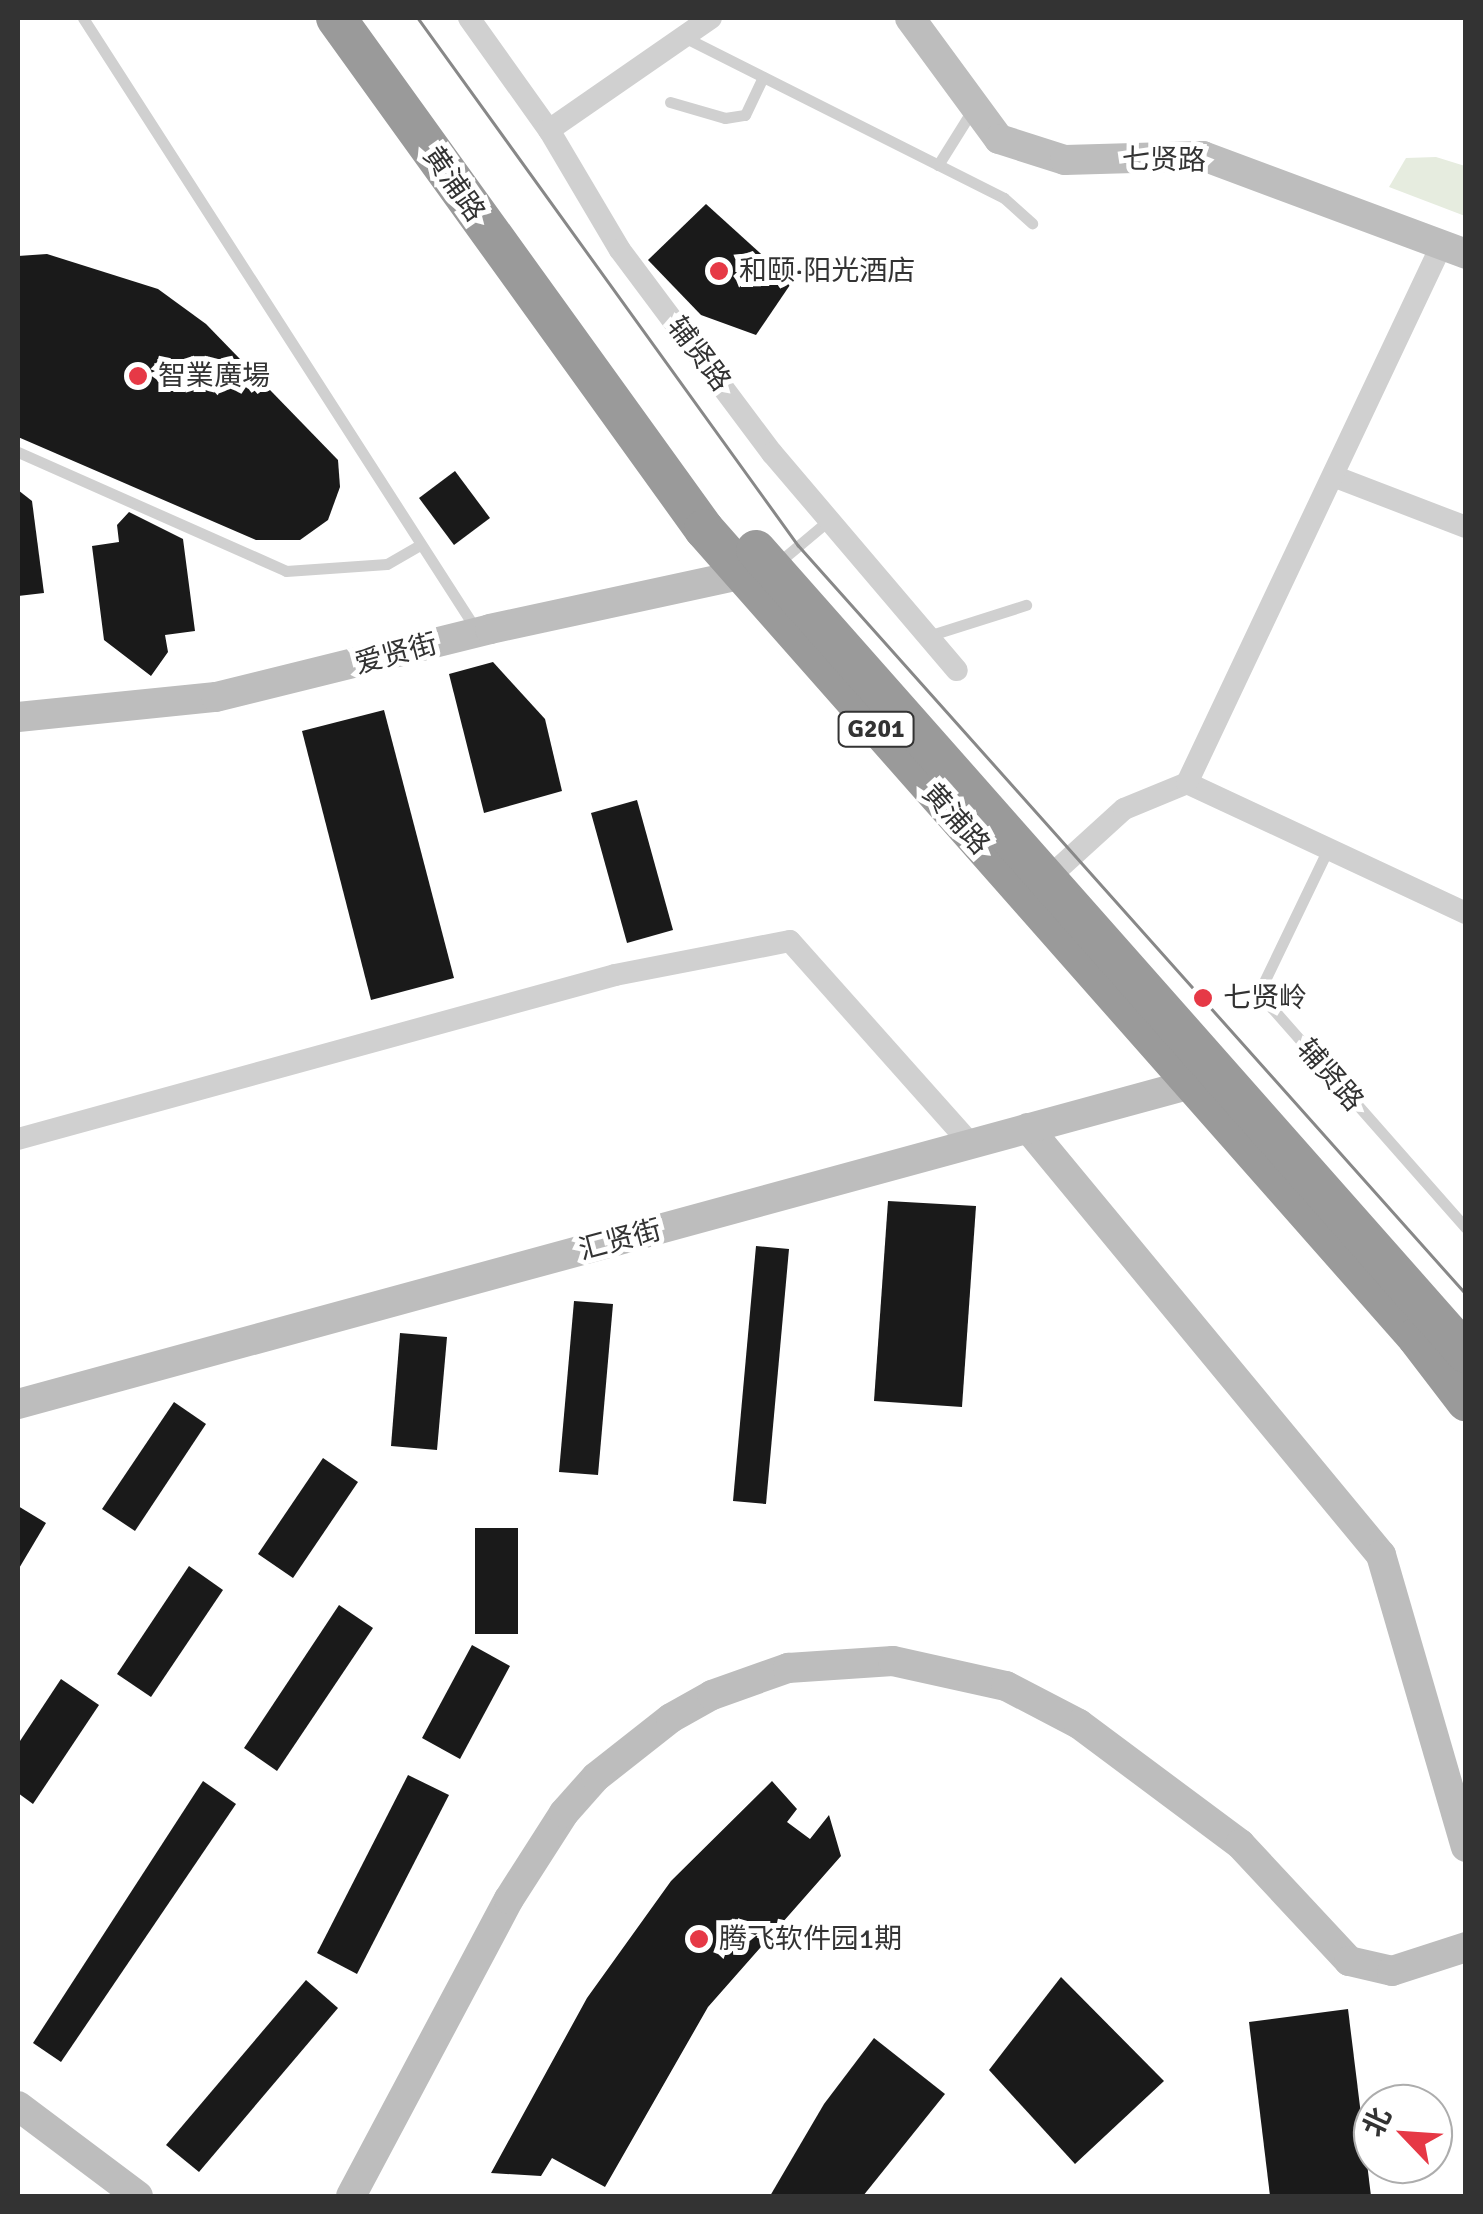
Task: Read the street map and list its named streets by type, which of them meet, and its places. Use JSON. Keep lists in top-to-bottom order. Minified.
{"streets":{"highway":["黄浦路","G201"],"street":["七贤路","辅贤路","爱贤街","汇贤街"]},"crossings":[["黄浦路","爱贤街"],["黄浦路","汇贤街"]],"places":["和颐·阳光酒店","智業廣場","七贤岭","腾飞软件园1期"],"north":"top left"}
